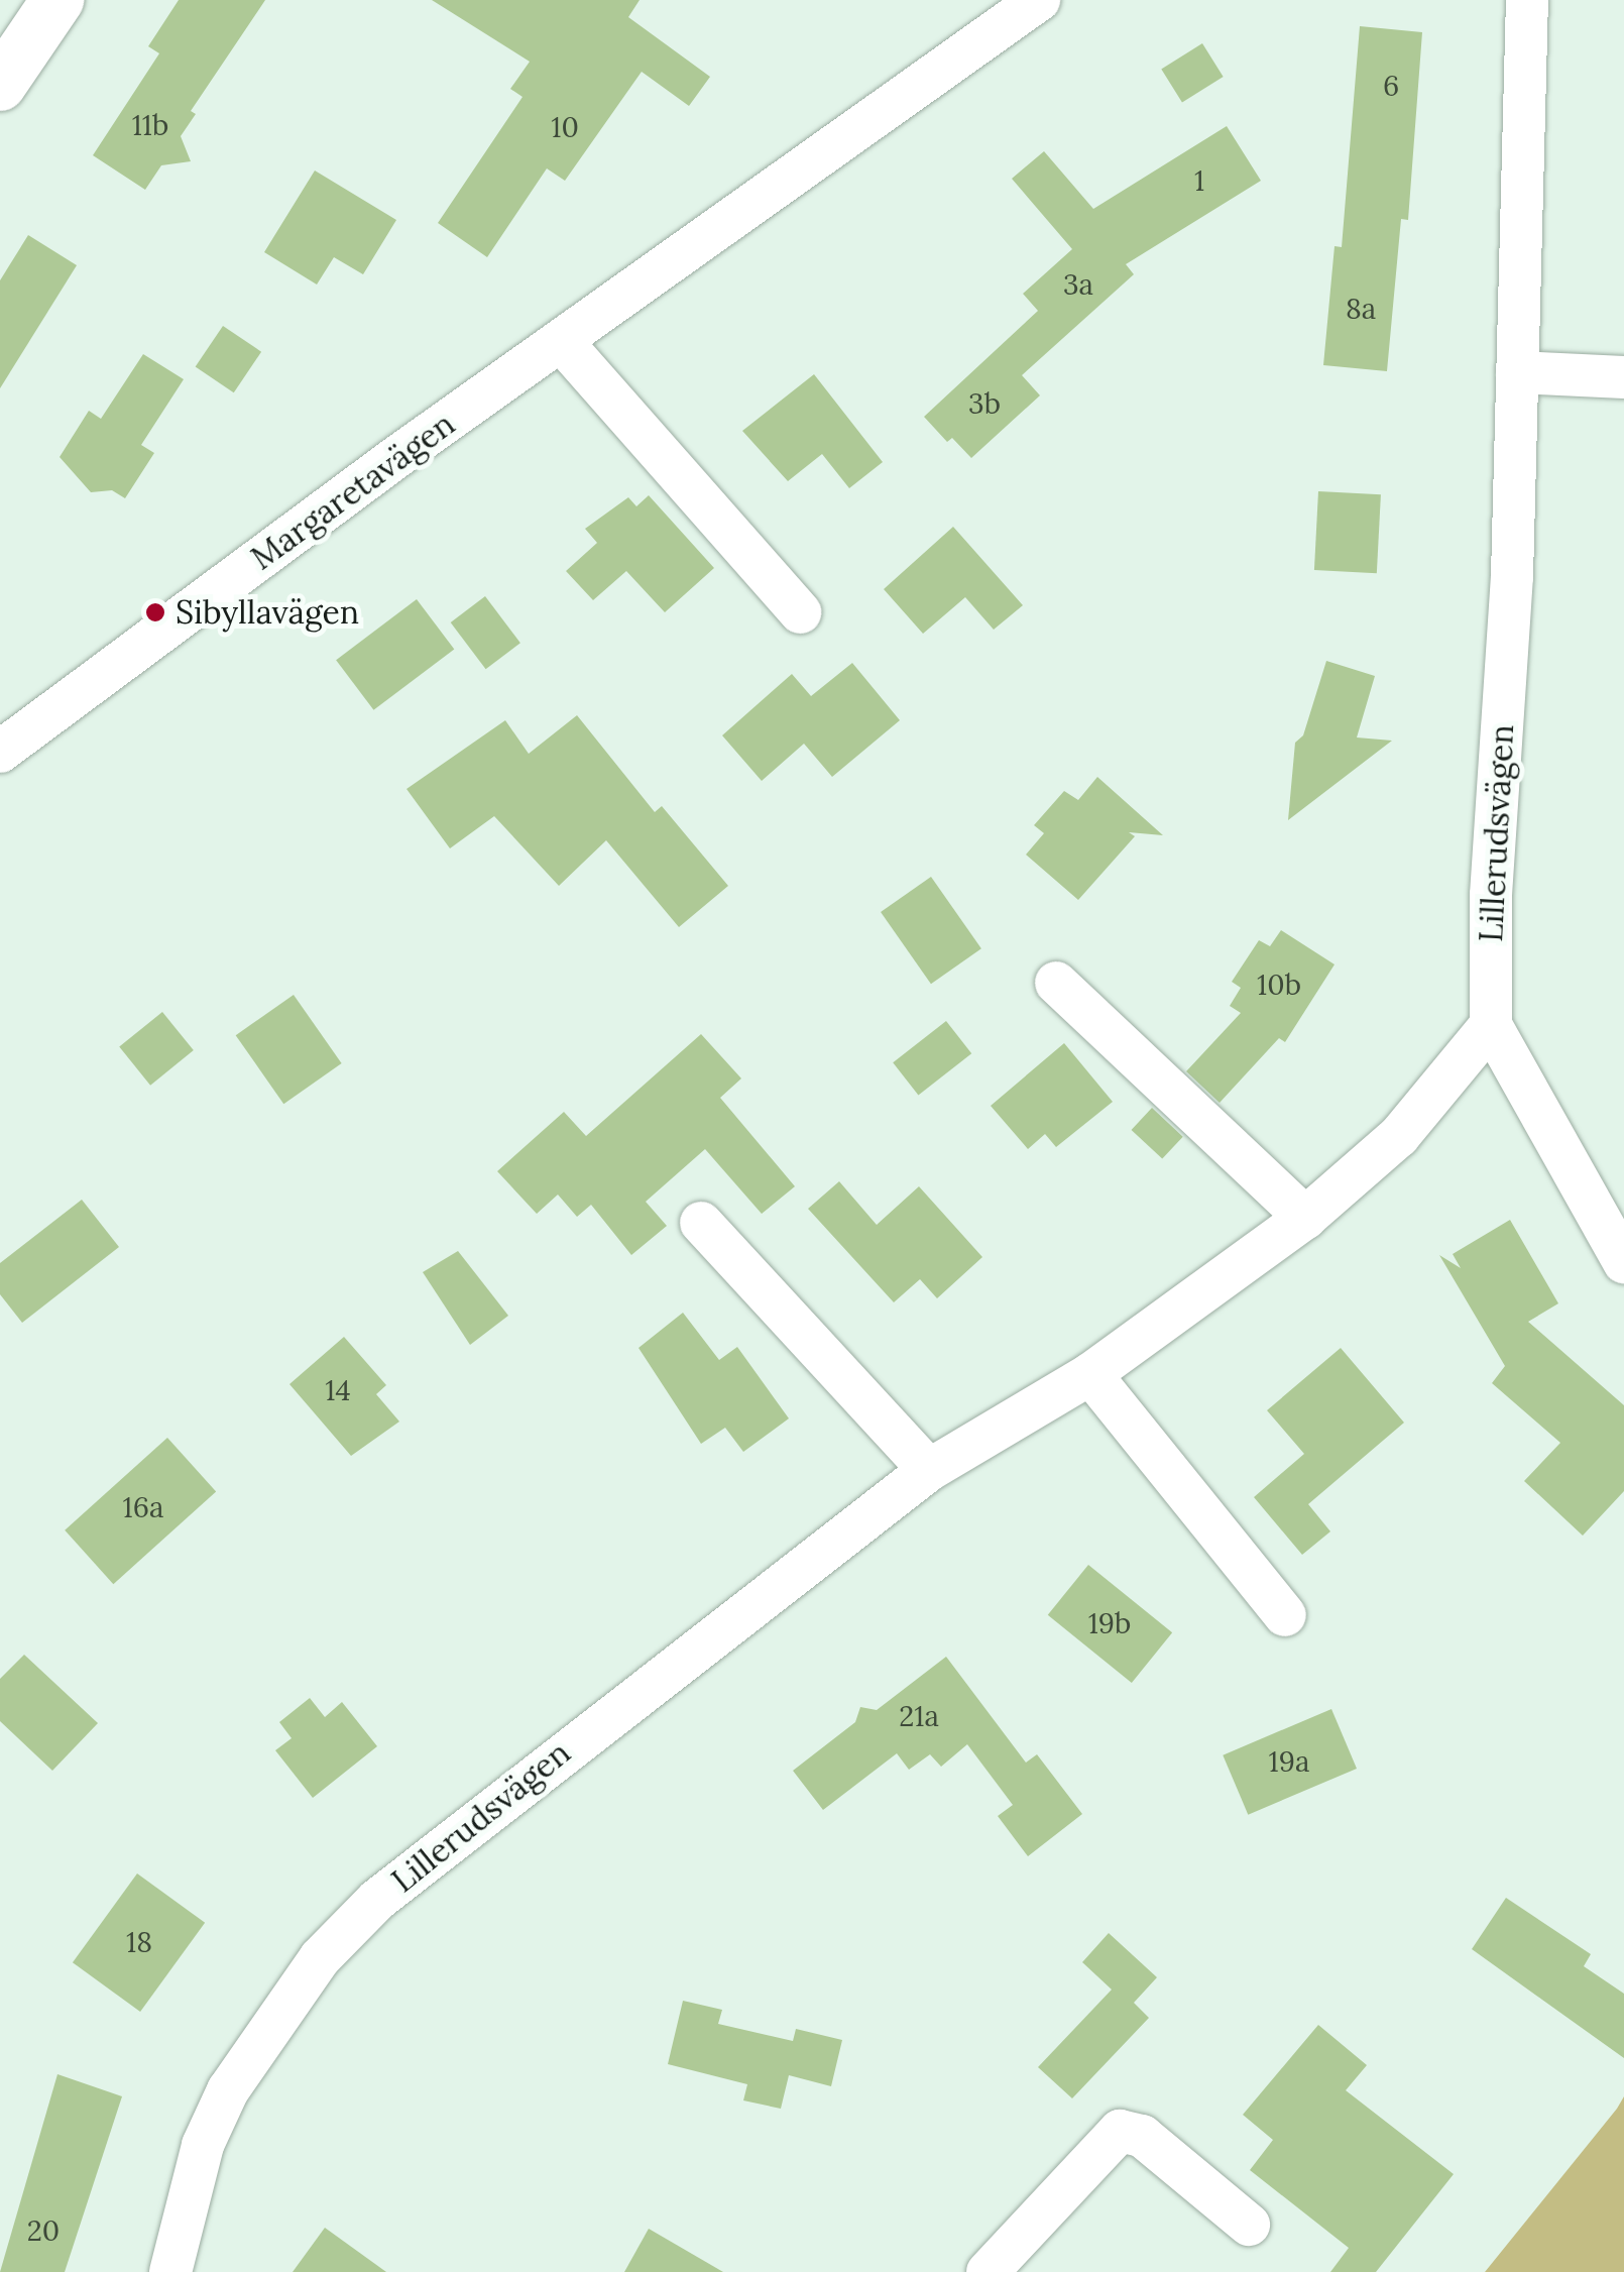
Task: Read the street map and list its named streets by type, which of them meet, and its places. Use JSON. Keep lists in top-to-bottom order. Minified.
{"streets":{"street":["Margaretavägen","Lillerudsvägen"]},"places":["Sibyllavägen"],"house_numbers":["6","11b","10","1","3a","8a","3b","10b","14","16a","19b","21a","19a","18","20"]}
